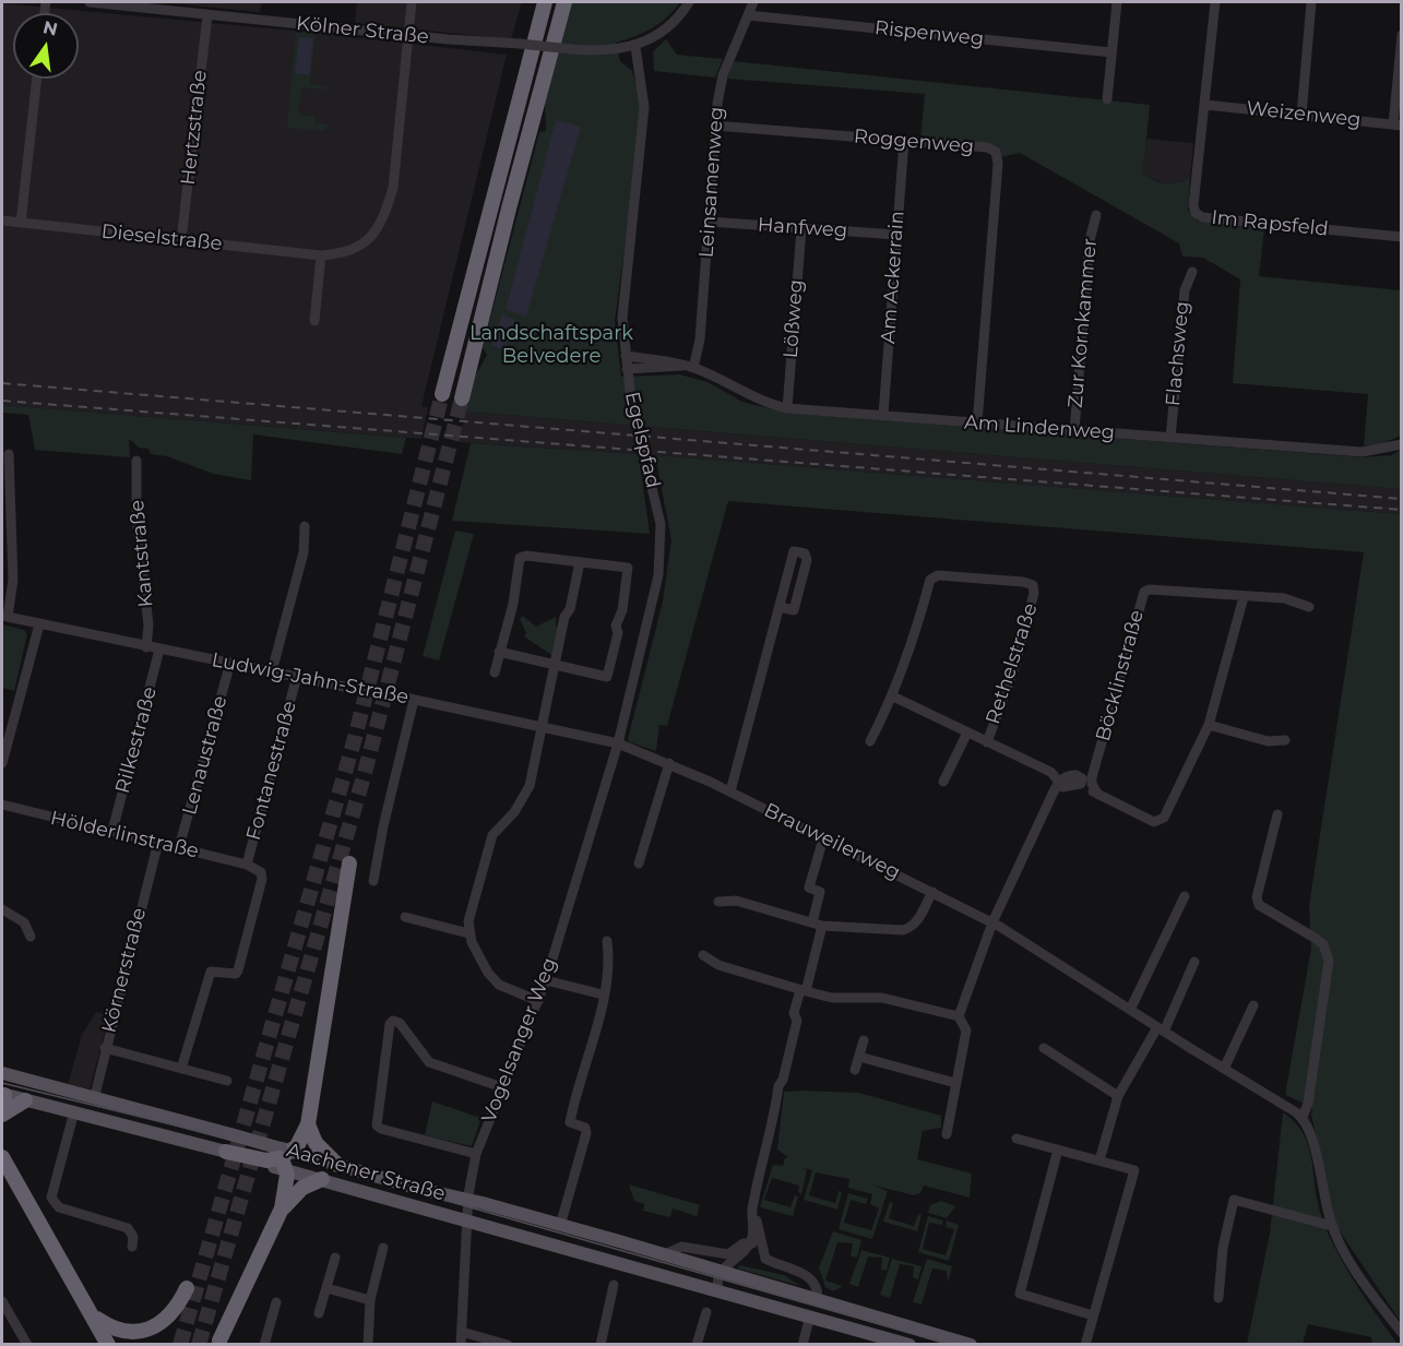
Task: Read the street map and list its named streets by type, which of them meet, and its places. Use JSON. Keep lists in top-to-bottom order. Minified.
{"streets":{"main road":["Aachener Straße"],"street":["Kölner Straße","Rispenweg","Weizenweg","Hertzstraße","Roggenweg","Leinsamenweg","Im Rapsfeld","Hanfweg","Dieselstraße","Am Ackerrain","Lößweg","Zur Kornkammer","Flachsweg","Am Lindenweg","Egelspfad","Kantstraße","Rethelstraße","Böcklinstraße","Ludwig-Jahn-Straße","Rilkestraße","Lenaustraße","Fontanestraße","Hölderlinstraße","Brauweilerweg","Körnerstraße","Vogelsanger Weg"]},"crossings":[["Kölner Straße","Hertzstraße"],["Kölner Straße","Dieselstraße"],["Kölner Straße","Egelspfad"],["Rispenweg","Leinsamenweg"],["Weizenweg","Im Rapsfeld"],["Hertzstraße","Dieselstraße"],["Roggenweg","Leinsamenweg"],["Roggenweg","Am Ackerrain"],["Roggenweg","Am Lindenweg"],["Leinsamenweg","Hanfweg"],["Leinsamenweg","Am Lindenweg"],["Hanfweg","Am Ackerrain"],["Hanfweg","Lößweg"],["Am Ackerrain","Am Lindenweg"],["Lößweg","Am Lindenweg"],["Zur Kornkammer","Am Lindenweg"],["Flachsweg","Am Lindenweg"],["Am Lindenweg","Egelspfad"],["Egelspfad","Ludwig-Jahn-Straße"],["Egelspfad","Brauweilerweg"],["Egelspfad","Vogelsanger Weg"],["Kantstraße","Ludwig-Jahn-Straße"],["Böcklinstraße","Brauweilerweg"],["Ludwig-Jahn-Straße","Rilkestraße"],["Ludwig-Jahn-Straße","Lenaustraße"],["Ludwig-Jahn-Straße","Fontanestraße"],["Ludwig-Jahn-Straße","Brauweilerweg"],["Ludwig-Jahn-Straße","Vogelsanger Weg"],["Rilkestraße","Hölderlinstraße"],["Lenaustraße","Hölderlinstraße"],["Fontanestraße","Hölderlinstraße"],["Hölderlinstraße","Körnerstraße"],["Brauweilerweg","Vogelsanger Weg"],["Körnerstraße","Aachener Straße"],["Vogelsanger Weg","Aachener Straße"]],"parks":["Landschaftspark Belvedere"],"north":"top"}
